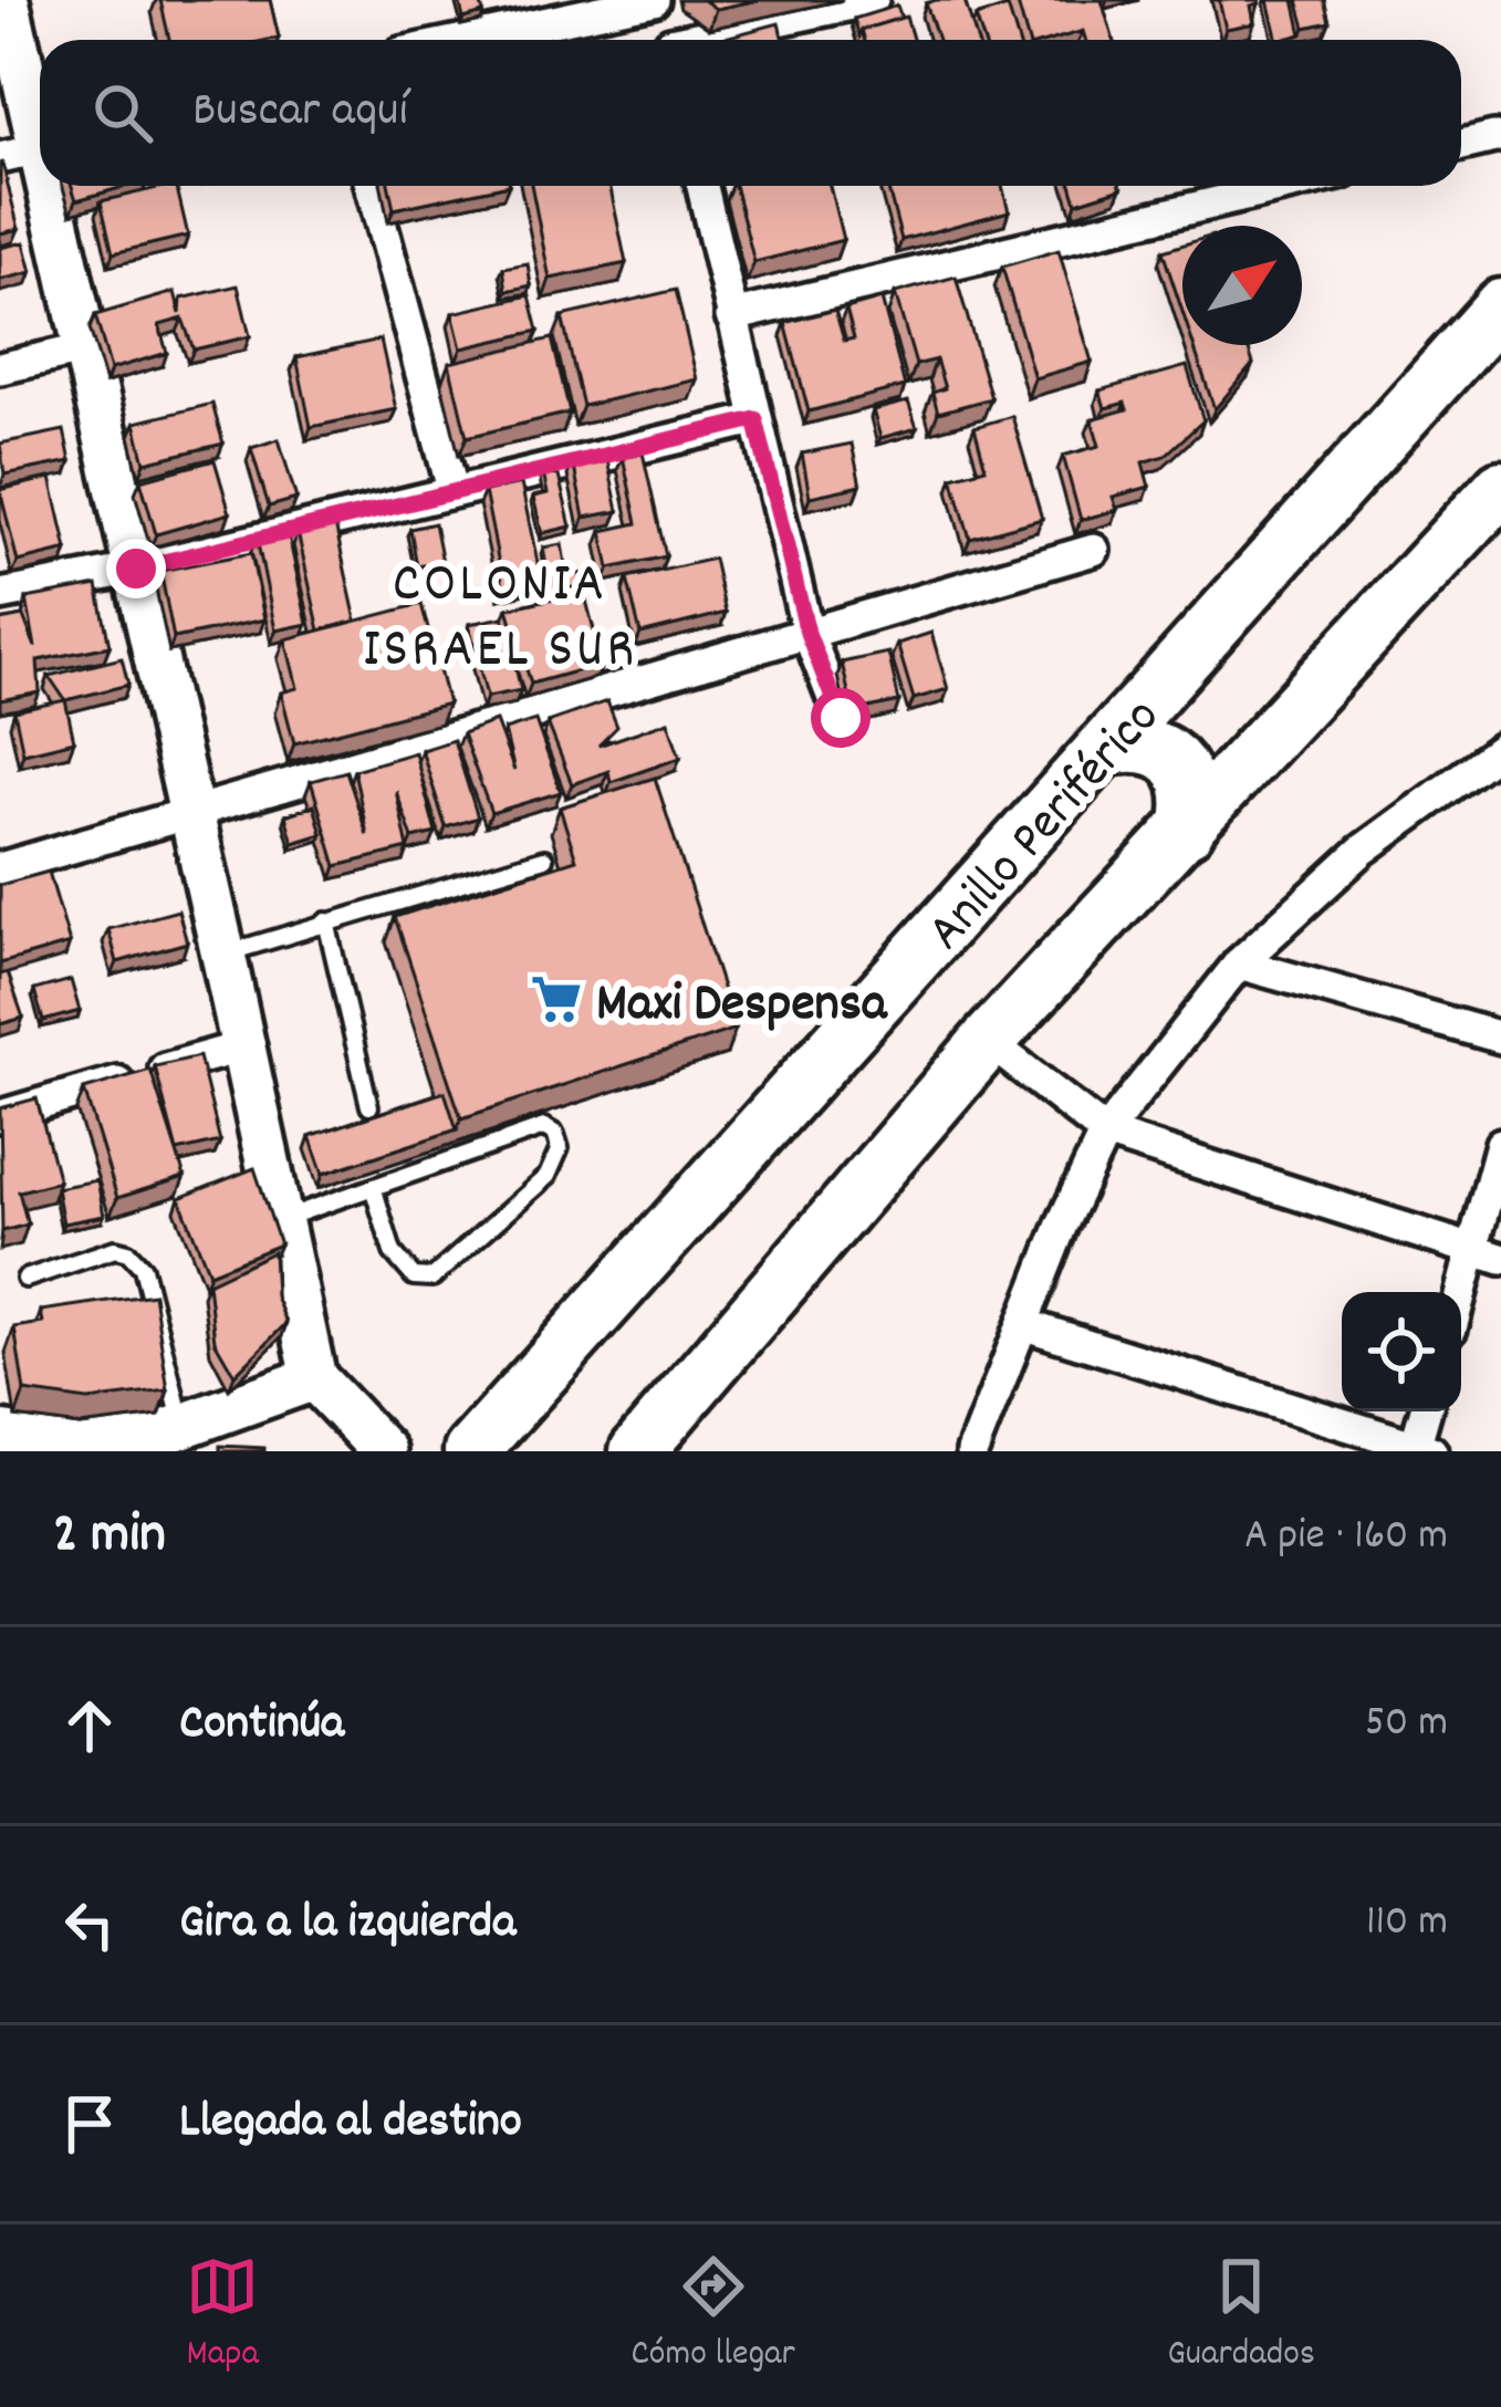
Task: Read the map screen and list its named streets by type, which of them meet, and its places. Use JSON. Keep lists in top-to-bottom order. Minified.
{"streets":{"highway":["Anillo Periférico"]},"districts":["COLONIA ISRAEL SUR"],"places":{"supermarket":["Maxi Despensa"]},"north":"top right","page":{"search":"Buscar aquí","heading":["2 min","A pie · 160 m"],"list":[["Continúa","50 m"],["Gira a la izquierda","110 m"],"Llegada al destino"],"nav":["Mapa","Cómo llegar","Guardados"]}}
